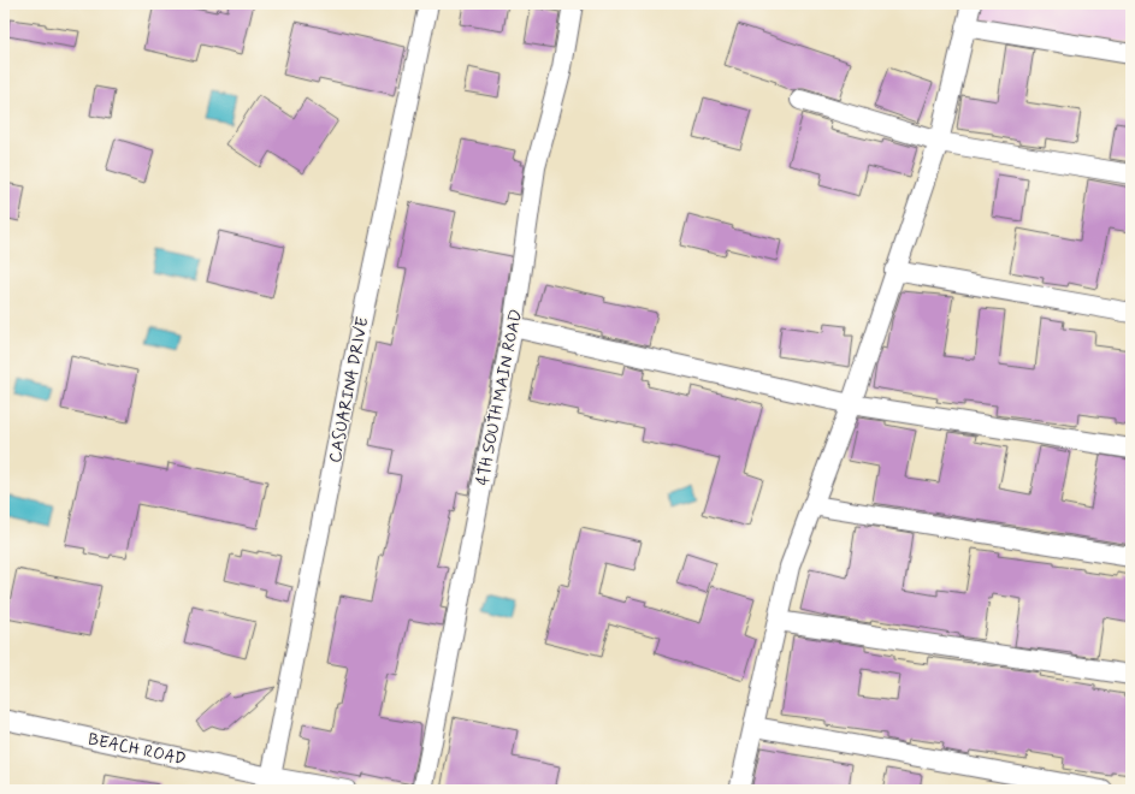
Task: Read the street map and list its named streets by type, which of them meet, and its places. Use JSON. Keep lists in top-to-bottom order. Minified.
{"streets":{"street":["CASUARINA DRIVE","4TH SOUTH MAIN ROAD","BEACH ROAD"]},"crossings":[["CASUARINA DRIVE","BEACH ROAD"]]}
